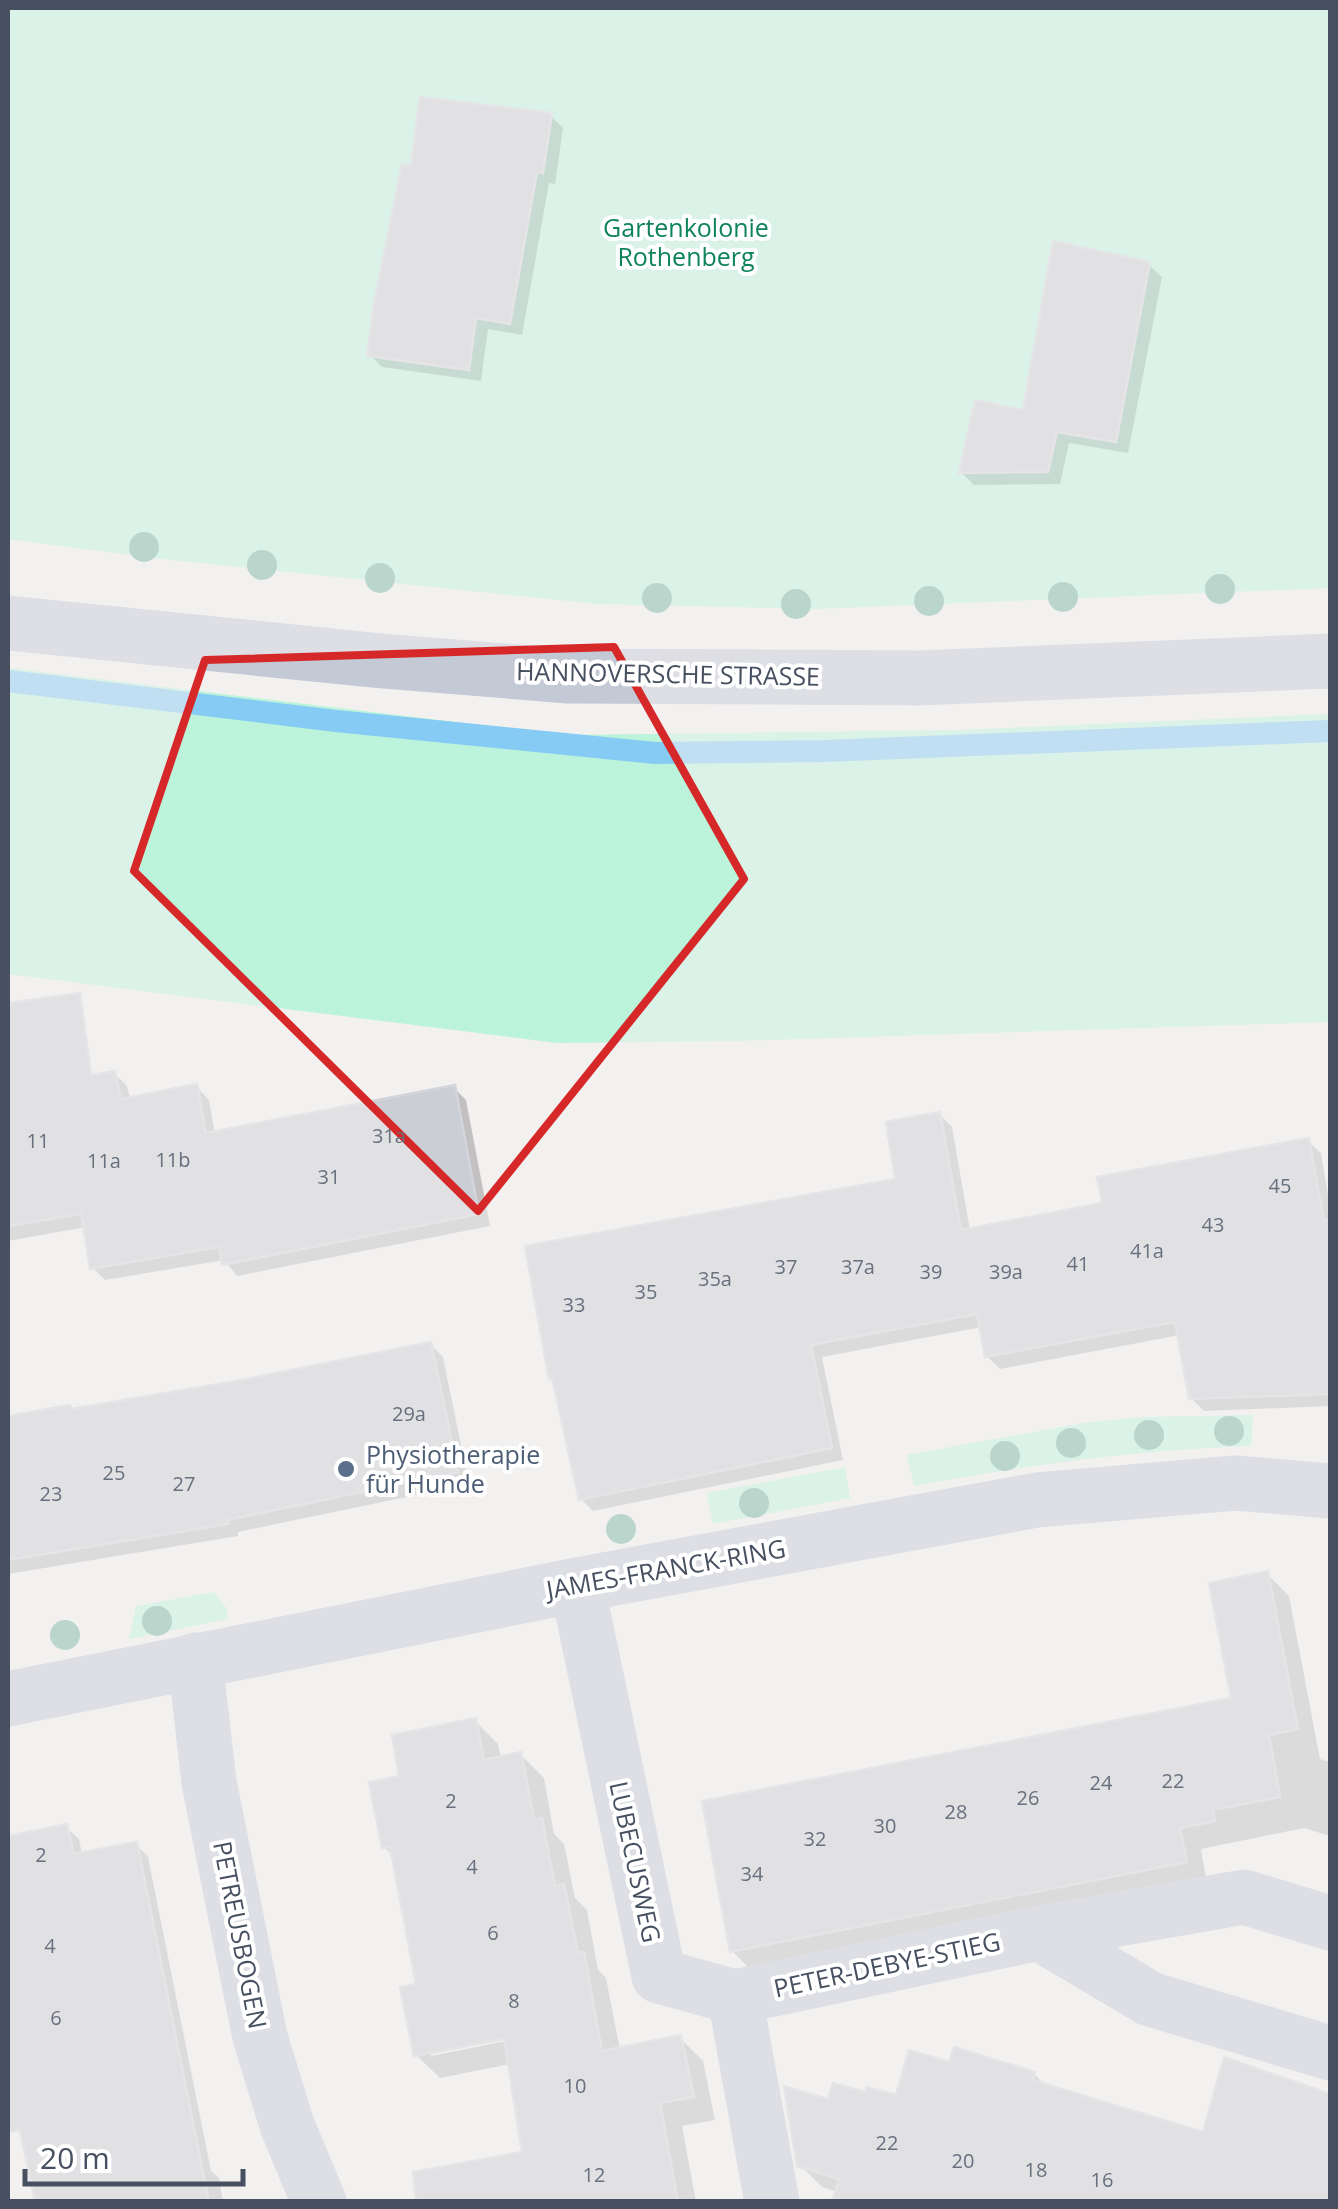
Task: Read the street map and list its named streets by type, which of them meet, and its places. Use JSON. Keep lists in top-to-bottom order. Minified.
{"streets":{"street":["HANNOVERSCHE STRASSE","JAMES-FRANCK-RING","LUBECUSWEG","PETREUSBOGEN","PETER-DEBYE-STIEG"]},"crossings":[["JAMES-FRANCK-RING","LUBECUSWEG"],["JAMES-FRANCK-RING","PETREUSBOGEN"],["LUBECUSWEG","PETER-DEBYE-STIEG"]],"parks":["Gartenkolonie Rothenberg"],"places":["Physiotherapie für Hunde"],"house_numbers":["31a","11","11b","11a","31","45","43","41a","41","37","37a","39","39a","35a","35","33","29a","25","27","23","22","24","26","2","28","30","32","2","4","34","6","4","8","6","10","22","20","18","12","16"],"scale_bar":"20 m"}
